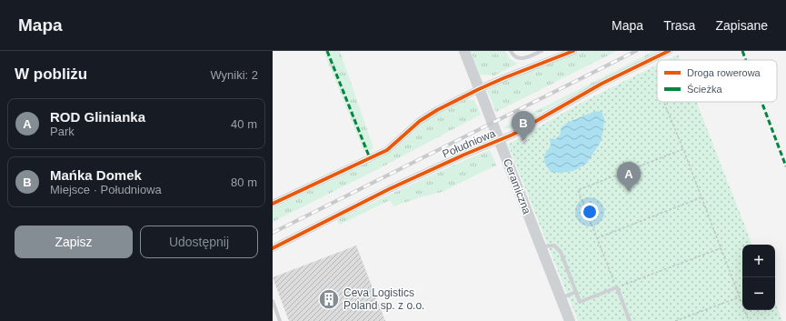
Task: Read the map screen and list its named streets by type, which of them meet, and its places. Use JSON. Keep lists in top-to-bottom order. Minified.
{"streets":{"main road":["Ceramiczna"],"street":["Południowa"]},"crossings":[["Południowa","Ceramiczna"]],"places":{"building":["Ceva Logistics Poland sp. z o.o."]},"legend":["Droga rowerowa","Ścieżka"],"page":{"header":"Mapa","nav":["Mapa","Trasa","Zapisane"],"heading":["W pobliżu","Wyniki: 2"],"list":[{"mark":"A","name":"ROD Glinianka","note":"Park","value":"40 m"},{"mark":"B","name":"Mańka Domek","note":"Miejsce · Południowa","value":"80 m"}],"pins":["B","A"],"buttons":["Zapisz","Udostępnij"],"map_buttons":["+","−"]}}
